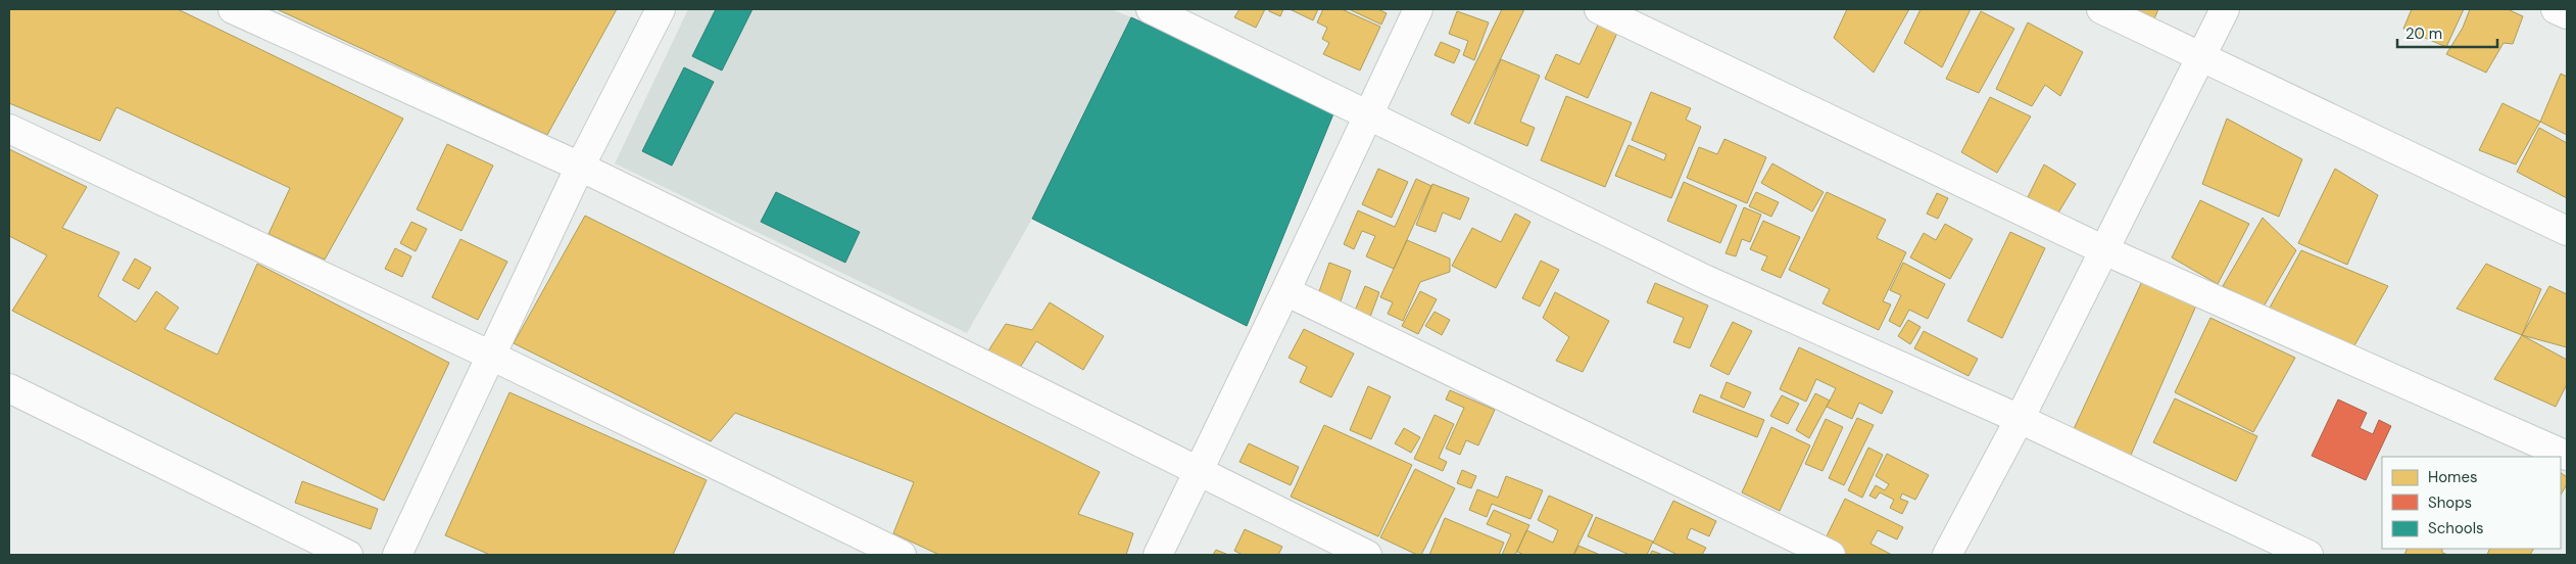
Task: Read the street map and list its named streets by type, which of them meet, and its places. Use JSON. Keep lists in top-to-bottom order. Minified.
{"legend":["Homes","Shops","Schools"],"scale_bar":"20 m"}
